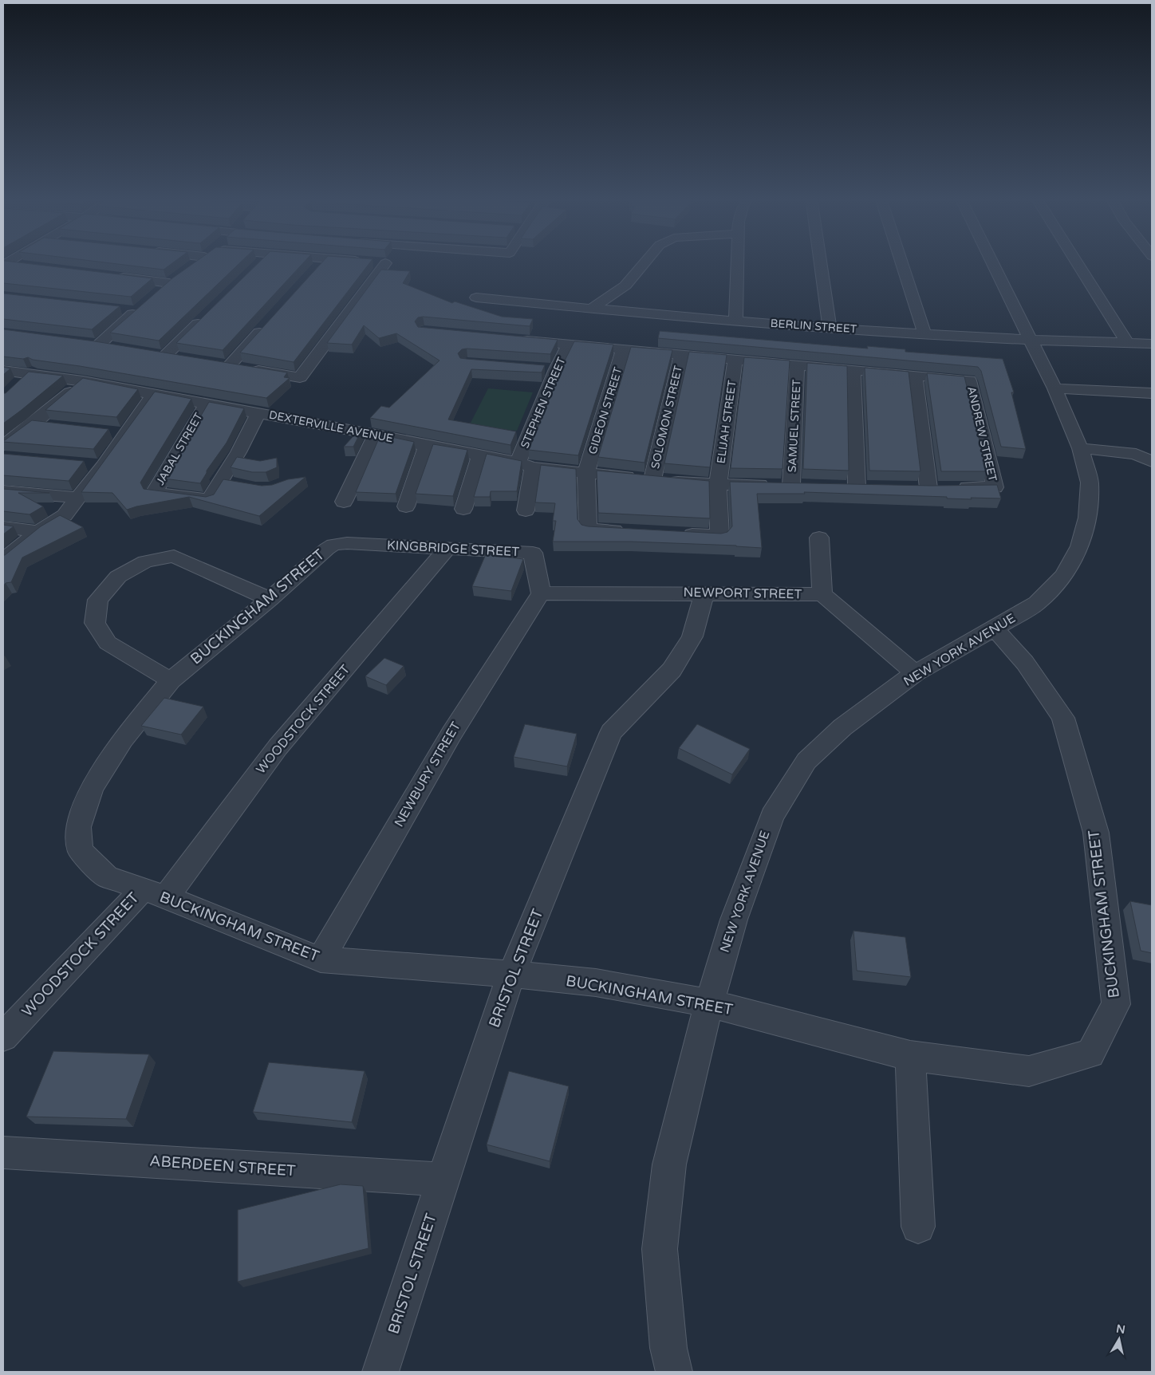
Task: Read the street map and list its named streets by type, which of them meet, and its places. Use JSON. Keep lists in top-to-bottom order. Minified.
{"streets":{"street":["BERLIN STREET","STEPHEN STREET","GIDEON STREET","SOLOMON STREET","ELIJAH STREET","SAMUEL STREET","DEXTERVILLE AVENUE","ANDREW STREET","JABAL STREET","KINGBRIDGE STREET","NEWPORT STREET","BUCKINGHAM STREET","NEW YORK AVENUE","WOODSTOCK STREET","NEWBURY STREET","BRISTOL STREET","ABERDEEN STREET"]},"crossings":[["BERLIN STREET","NEW YORK AVENUE"],["STEPHEN STREET","DEXTERVILLE AVENUE"],["GIDEON STREET","DEXTERVILLE AVENUE"],["SOLOMON STREET","DEXTERVILLE AVENUE"],["ELIJAH STREET","DEXTERVILLE AVENUE"],["SAMUEL STREET","DEXTERVILLE AVENUE"],["DEXTERVILLE AVENUE","JABAL STREET"],["KINGBRIDGE STREET","NEWPORT STREET"],["KINGBRIDGE STREET","BUCKINGHAM STREET"],["KINGBRIDGE STREET","WOODSTOCK STREET"],["KINGBRIDGE STREET","NEWBURY STREET"],["NEWPORT STREET","NEWBURY STREET"],["NEWPORT STREET","BRISTOL STREET"],["BUCKINGHAM STREET","NEW YORK AVENUE"],["BUCKINGHAM STREET","WOODSTOCK STREET"],["BUCKINGHAM STREET","NEWBURY STREET"],["BUCKINGHAM STREET","BRISTOL STREET"],["BRISTOL STREET","ABERDEEN STREET"]],"north":"top"}
